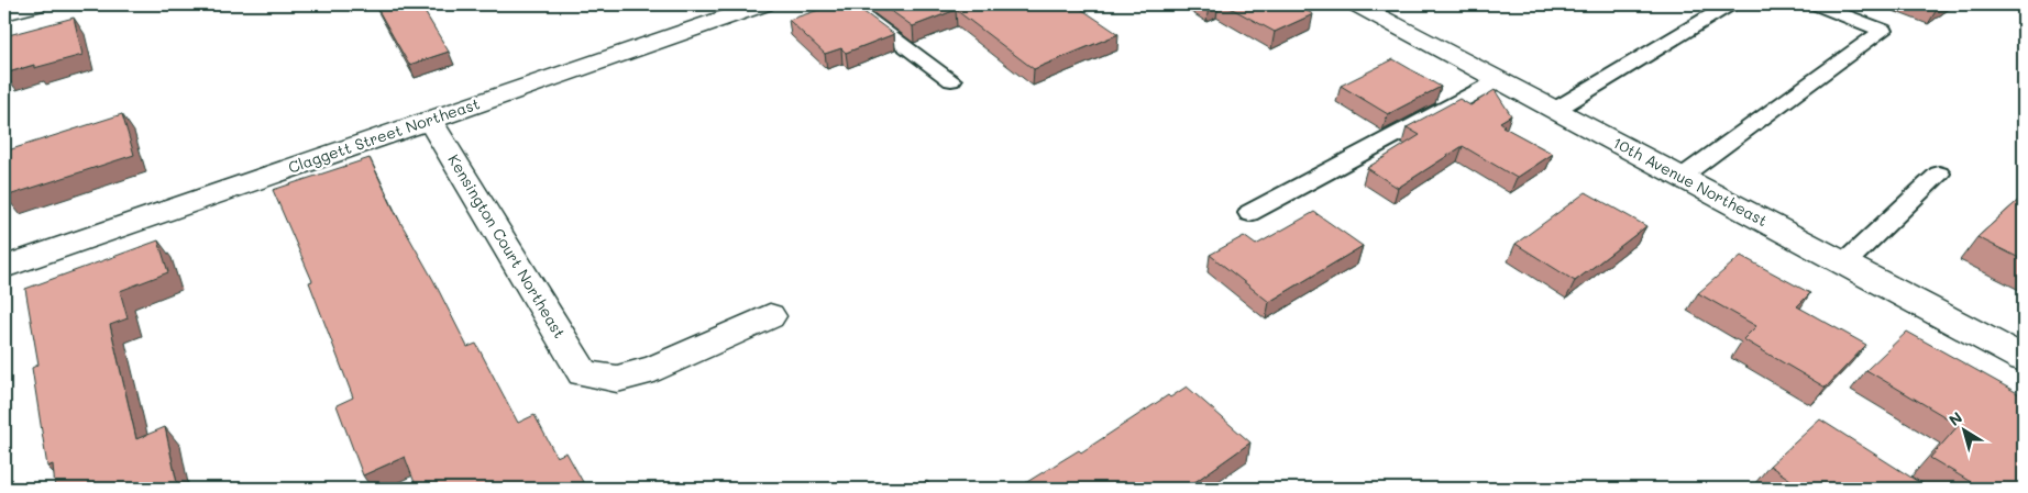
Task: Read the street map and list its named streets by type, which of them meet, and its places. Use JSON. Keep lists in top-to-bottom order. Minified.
{"streets":{"street":["Claggett Street Northeast","10th Avenue Northeast","Kensington Court Northeast"]},"crossings":[["Claggett Street Northeast","Kensington Court Northeast"]],"north":"top left"}
